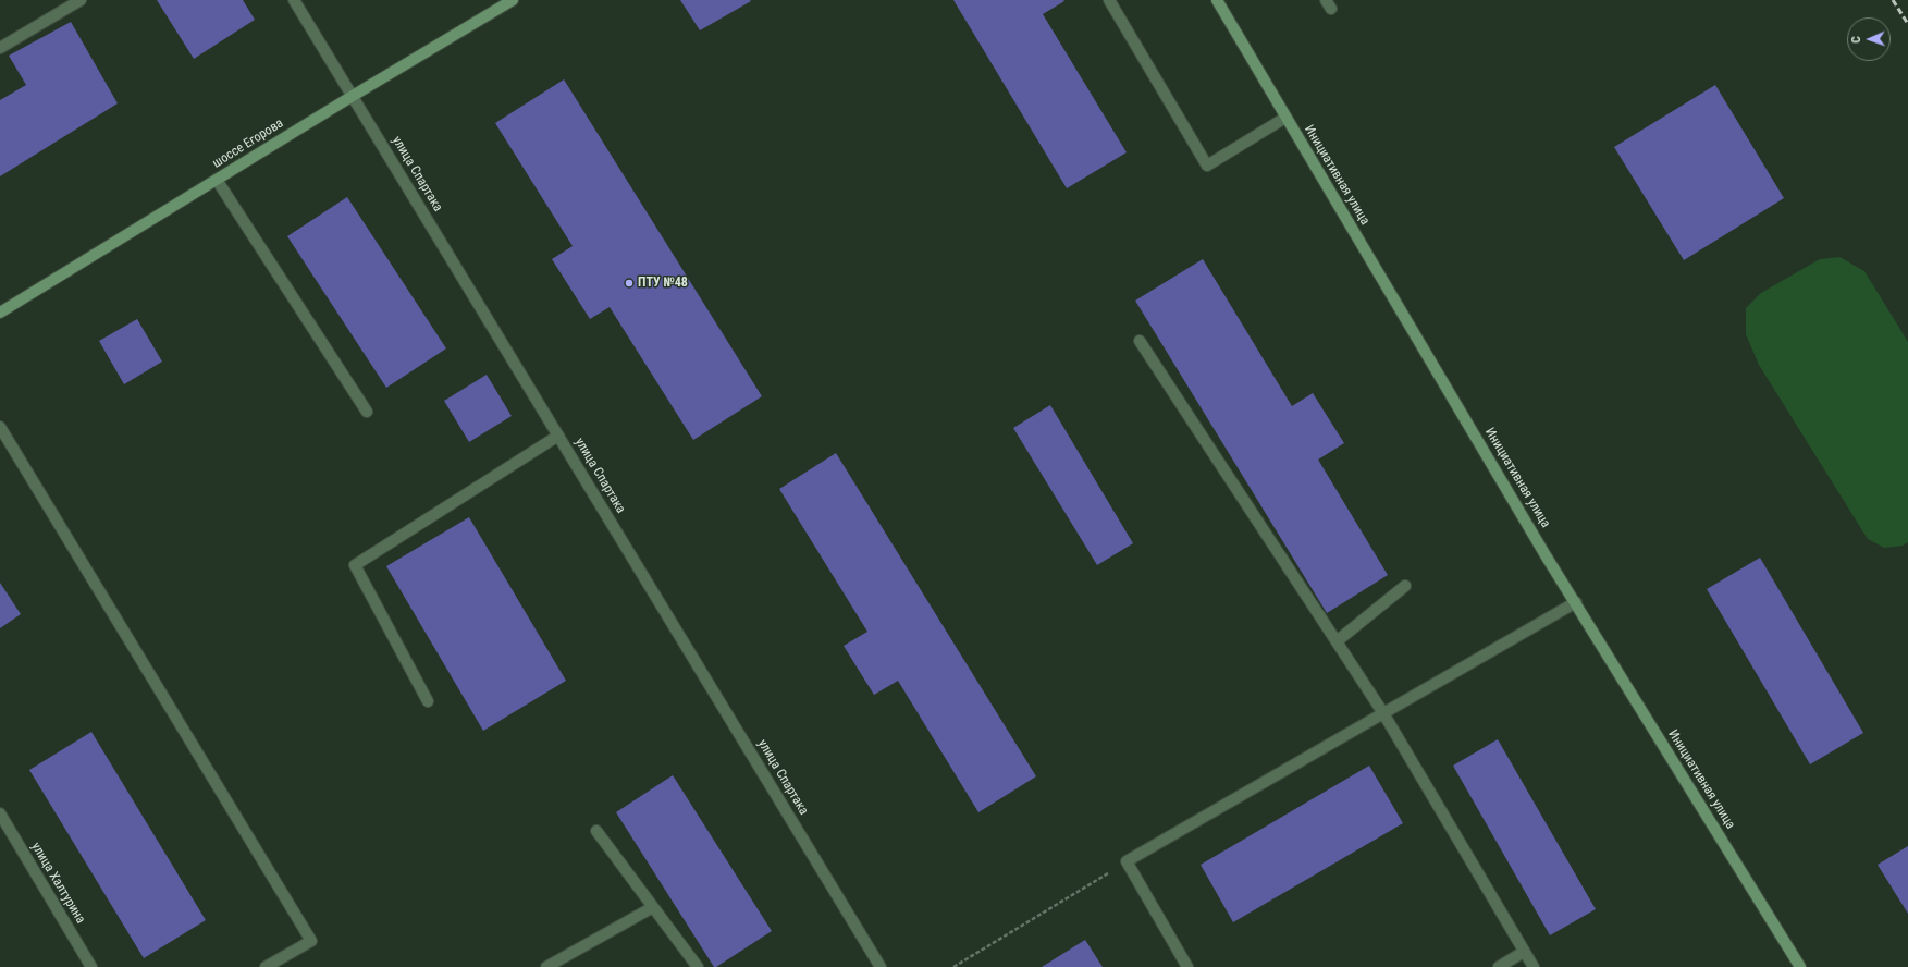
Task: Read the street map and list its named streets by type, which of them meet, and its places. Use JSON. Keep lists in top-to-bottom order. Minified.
{"streets":{"main road":["шоссе Егорова","Инициативная улица"],"street":["улица Спартака","улица Халтурина"]},"crossings":[["шоссе Егорова","улица Спартака"]],"places":["ПТУ №48"],"north":"left"}
